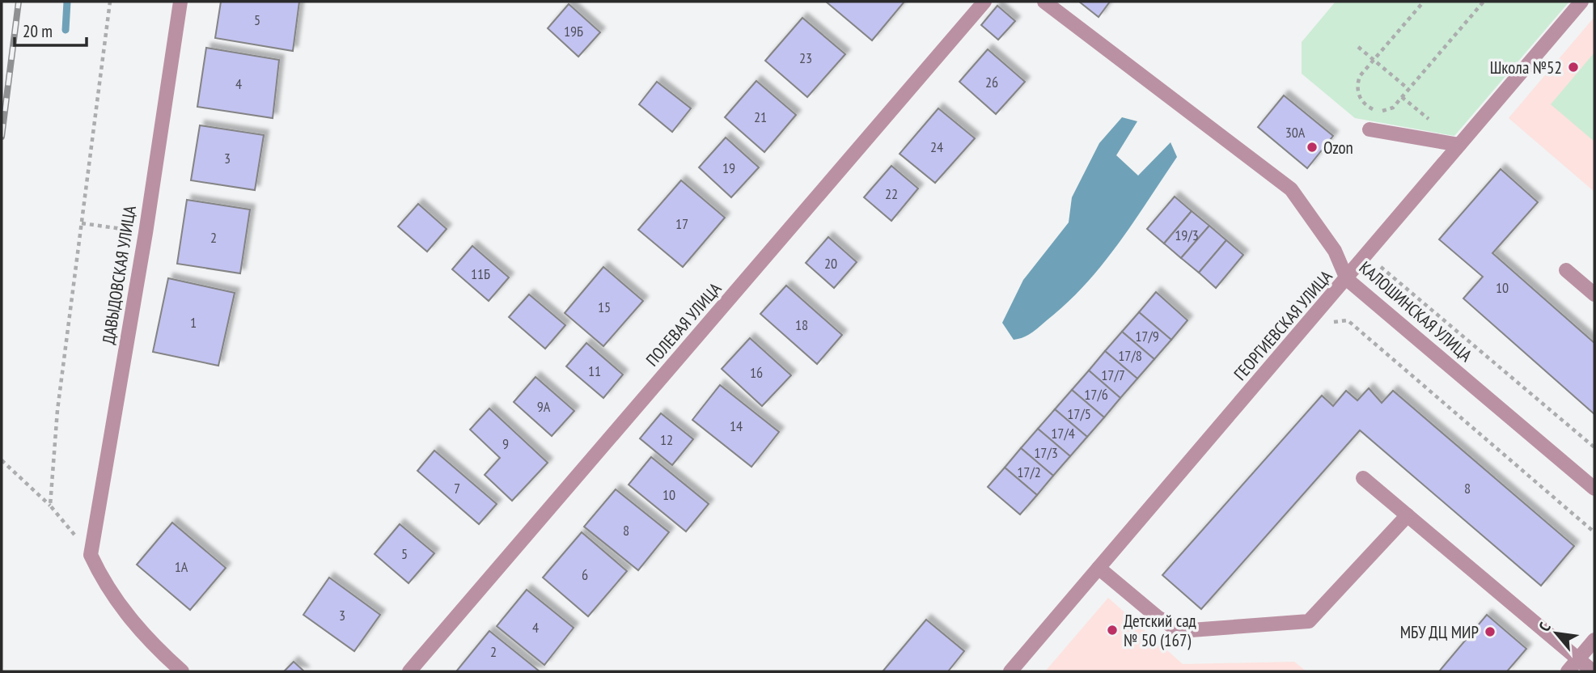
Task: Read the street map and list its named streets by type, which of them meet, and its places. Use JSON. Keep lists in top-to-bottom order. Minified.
{"streets":{"street":["ДАВЫДОВСКАЯ УЛИЦА","КАЛОШИНСКАЯ УЛИЦА","ПОЛЕВАЯ УЛИЦА","ГЕОРГИЕВСКАЯ УЛИЦА"]},"crossings":[["КАЛОШИНСКАЯ УЛИЦА","ГЕОРГИЕВСКАЯ УЛИЦА"]],"places":["Школа №52","Ozon","Детский сад № 50 (167)","МБУ ДЦ МИР"],"house_numbers":["5","19Б","23","26","4","21","30А","24","3","19","22","17","19/3","2","20","11Б","10","15","1","18","17/9","17/8","11","16","17/7","17/6","9А","17/5","14","17/4","12","9","17/3","17/2","7","8","10","8","5","1А","6","3","4","2"],"scale_bar":"20 m","north":"top left"}
